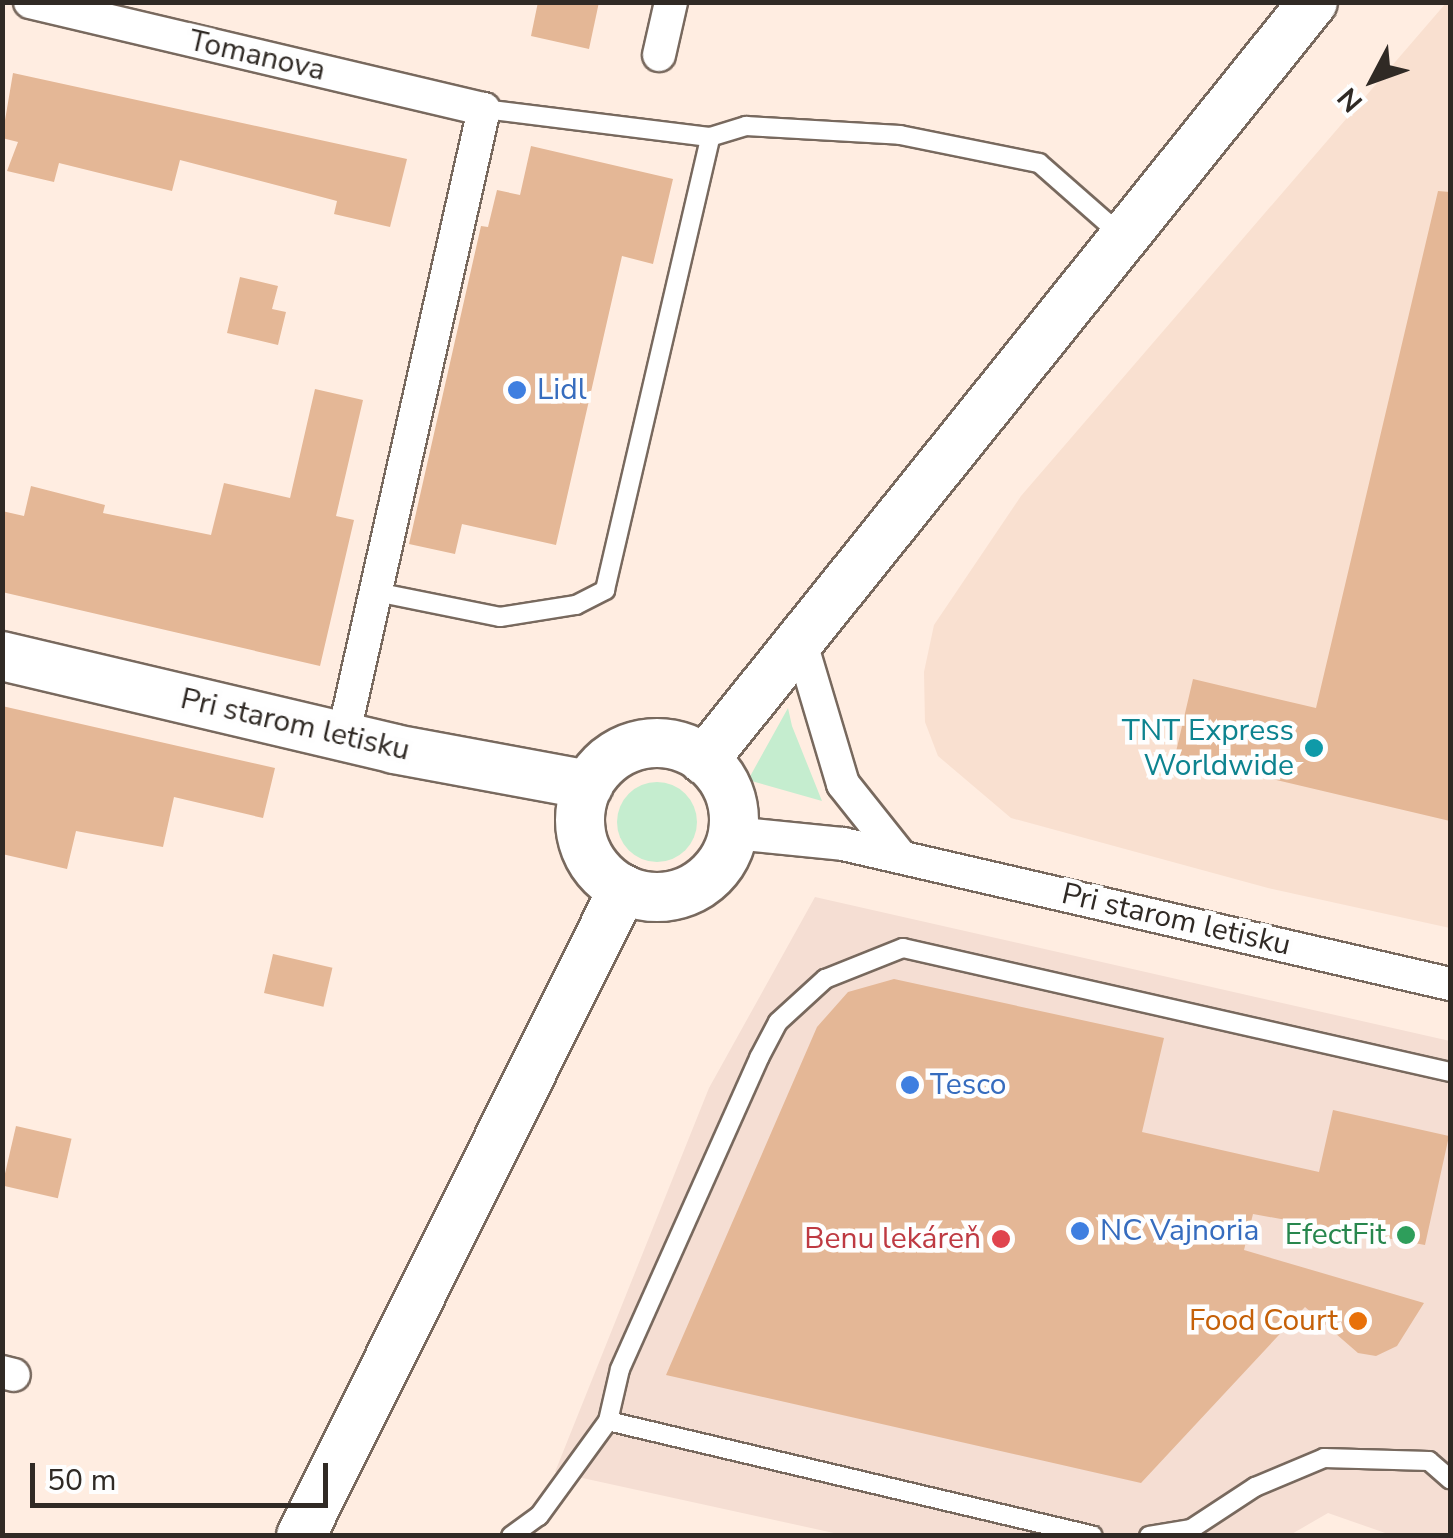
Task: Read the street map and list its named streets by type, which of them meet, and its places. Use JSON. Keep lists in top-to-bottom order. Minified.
{"streets":{"main road":["Pri starom letisku"],"street":["Tomanova"]},"places":["Lidl","TNT Express Worldwide","Tesco","NC Vajnoria","EfectFit","Benu lekáreň","Food Court"],"scale_bar":"50 m","north":"bottom left"}
